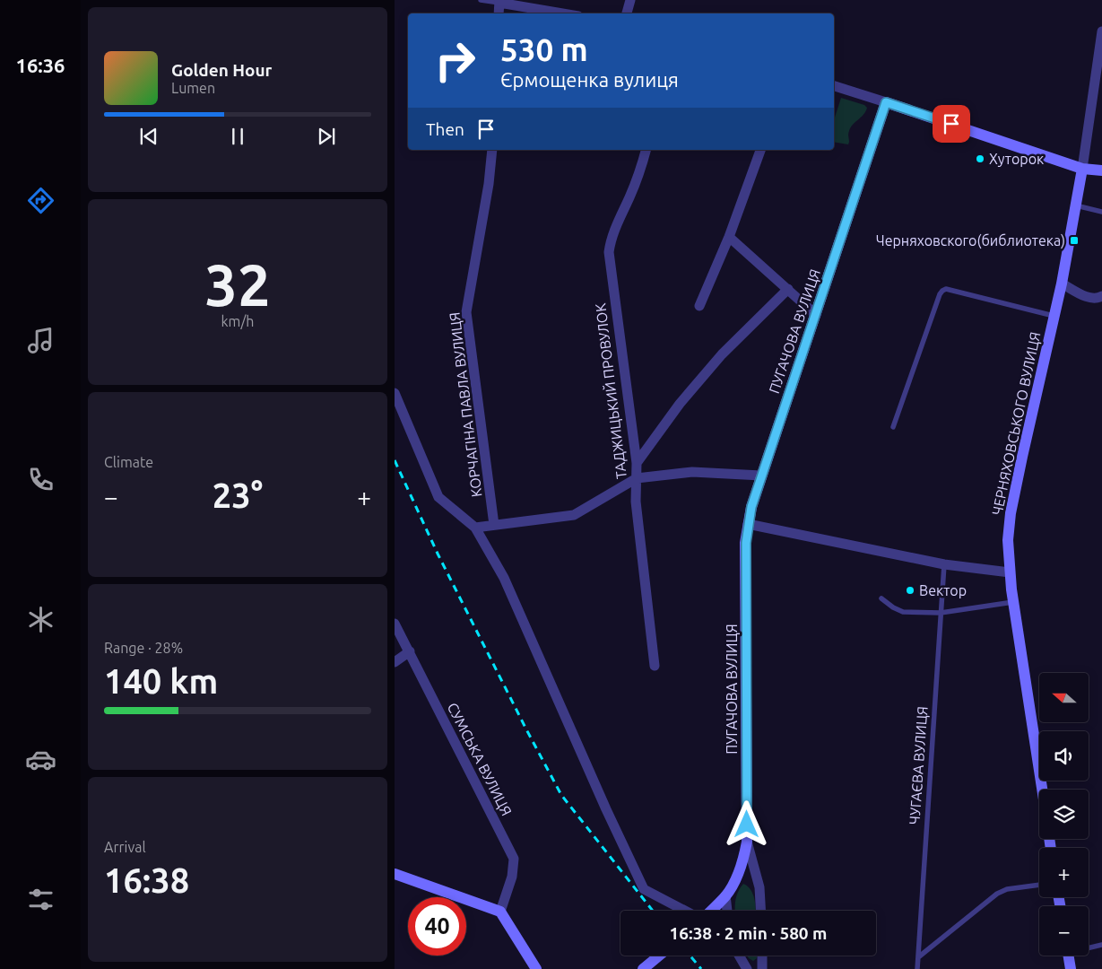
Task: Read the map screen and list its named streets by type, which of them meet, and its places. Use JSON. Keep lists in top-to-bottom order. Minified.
{"streets":{"street":["ПУГАЧОВА ВУЛИЦЯ","ТАДЖИЦЬКИЙ ПРОВУЛОК","КОРЧАГІНА ПАВЛА ВУЛИЦЯ","ЧЕРНЯХОВСЬКОГО ВУЛИЦЯ","СУМСЬКА ВУЛИЦЯ"],"lane":["ЧУГАЄВА ВУЛИЦЯ"]},"places":{"other":["Хуторок","Вектор"],"transit":["Черняховского(библиотека)"]},"north":"left","page":{"tabs":"16:36","turn":["530 m","Єрмощенка вулиця"],"song":["Golden Hour","Lumen"],"then":"Then","tile":[["32","km/h"],"Climate",["Range · 28%","140 km"],["Arrival","16:38"]],"heat":["−","23°","+"],"map_buttons":["+","−"],"limit":"40","trip":"16:38 · 2 min · 580 m"}}
